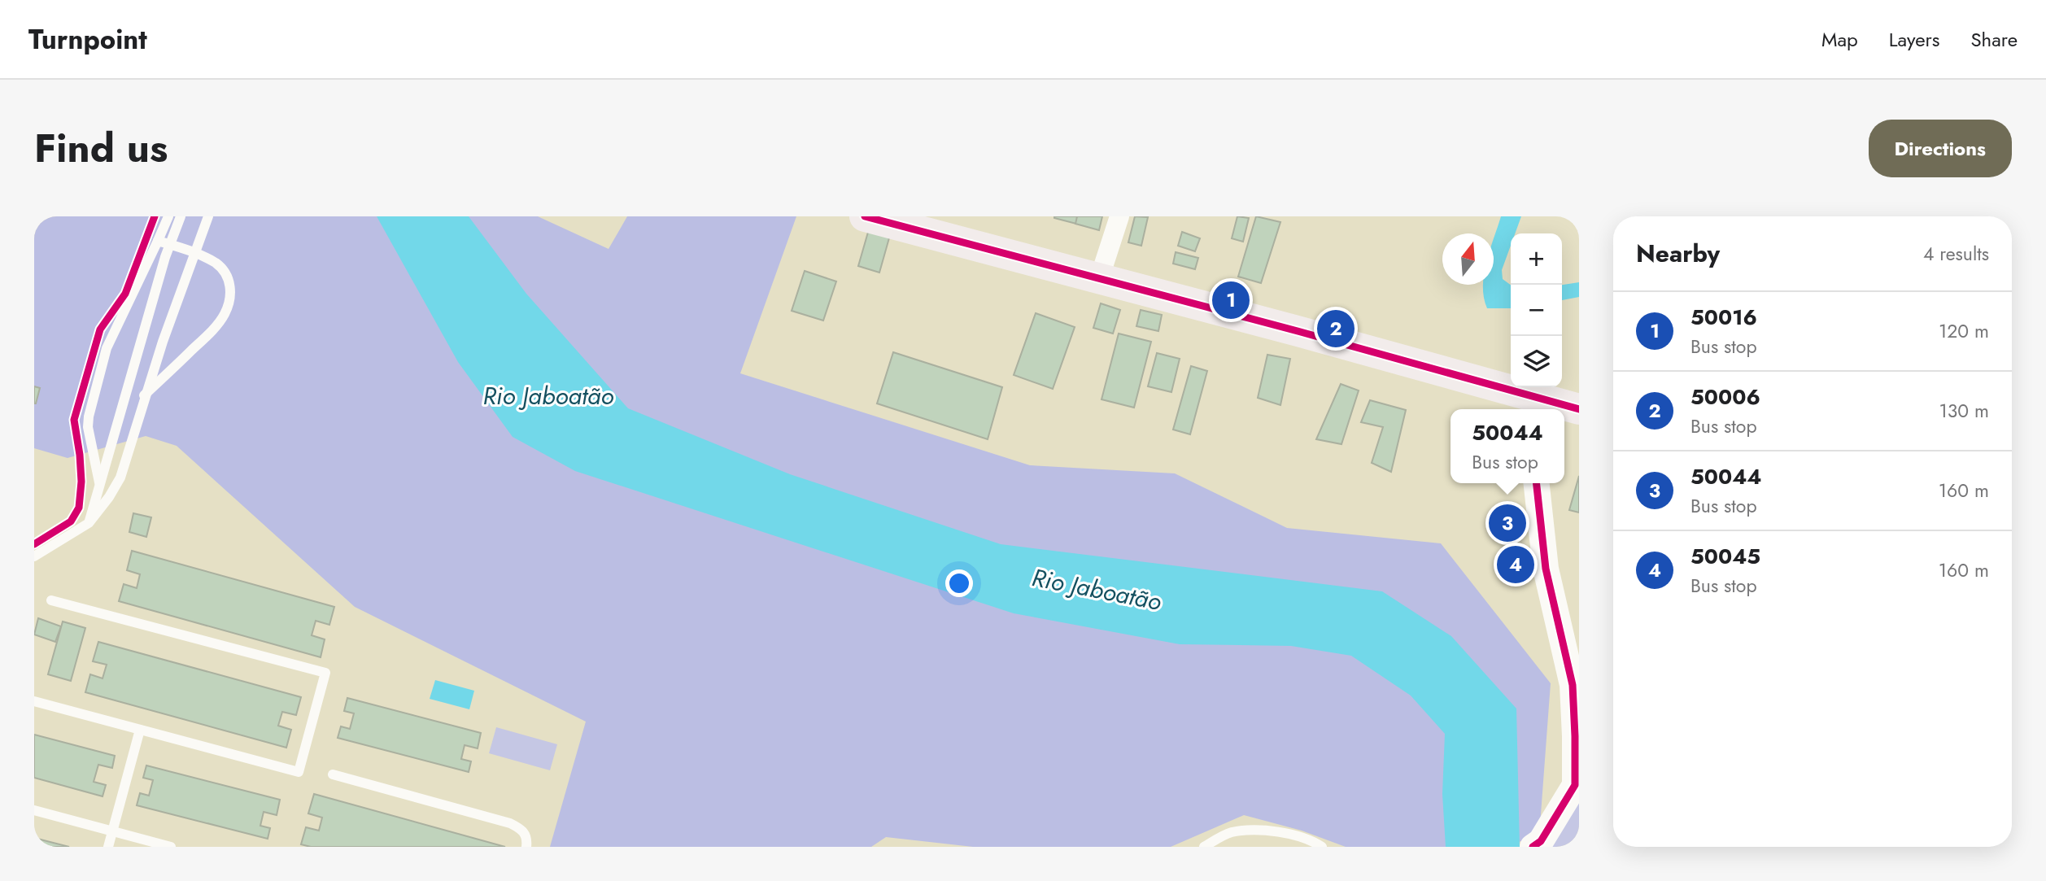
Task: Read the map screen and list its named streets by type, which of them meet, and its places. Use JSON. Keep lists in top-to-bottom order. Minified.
{"water":["Rio Jaboatão"],"north":"top","page":{"header":"Turnpoint","nav":["Map","Layers","Share"],"title":"Find us","buttons":"Directions","heading":["Nearby","4 results"],"map_buttons":["+","−"],"pins":["1","2","3","4"],"list":[{"mark":"1","name":"50016","note":"Bus stop","value":"120 m"},{"mark":"2","name":"50006","note":"Bus stop","value":"130 m"},{"mark":"3","name":"50044","note":"Bus stop","value":"160 m"},{"mark":"4","name":"50045","note":"Bus stop","value":"160 m"}],"popup":["50044","Bus stop"]}}
